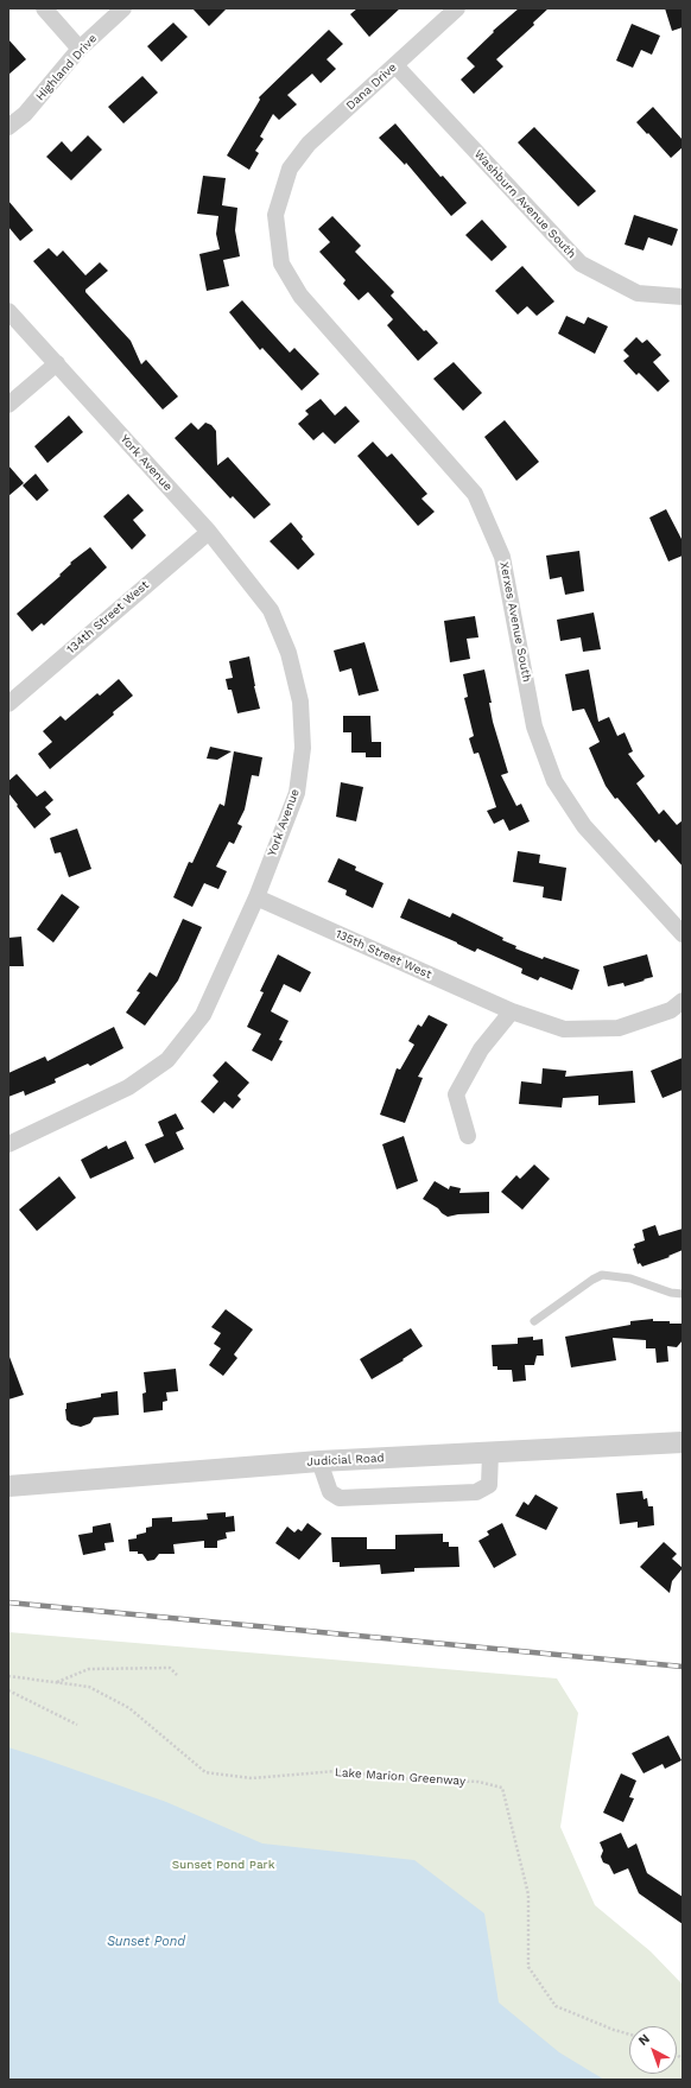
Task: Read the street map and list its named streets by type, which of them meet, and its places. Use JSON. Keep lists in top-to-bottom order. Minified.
{"streets":{"street":["Highland Drive","Dana Drive","Washburn Avenue South","York Avenue","134th Street West","Xerxes Avenue South","135th Street West","Judicial Road"],"path":["Lake Marion Greenway"]},"crossings":[["Dana Drive","Washburn Avenue South"],["Dana Drive","Xerxes Avenue South"],["York Avenue","134th Street West"],["York Avenue","135th Street West"]],"water":["Sunset Pond"],"parks":["Sunset Pond Park"],"north":"top left"}
